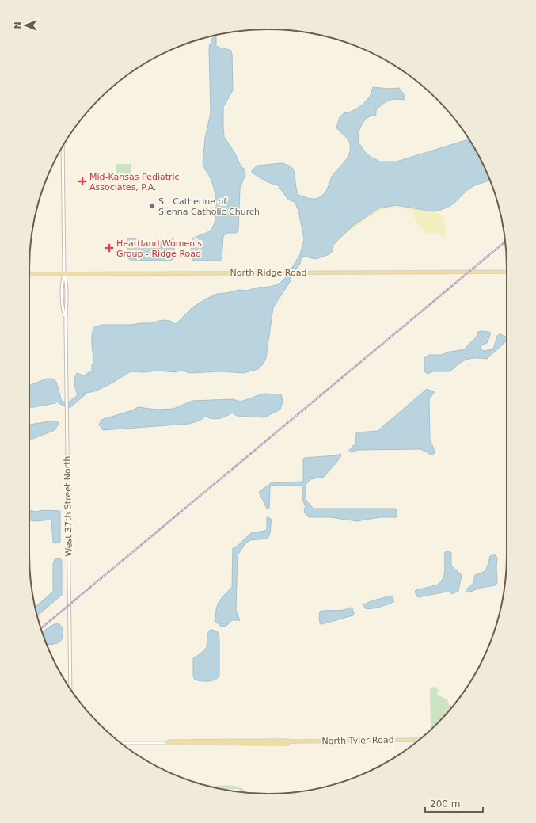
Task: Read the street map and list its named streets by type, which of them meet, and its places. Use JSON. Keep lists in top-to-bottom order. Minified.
{"streets":{"main road":["North Ridge Road","North Tyler Road"],"street":["West 37th Street North"]},"crossings":[["North Ridge Road","West 37th Street North"]],"places":{"health":["Mid-Kansas Pediatric Associates, P.A.","Heartland Women's Group - Ridge Road"],"other":["St. Catherine of Sienna Catholic Church"]},"scale_bar":"200 m","north":"left"}
